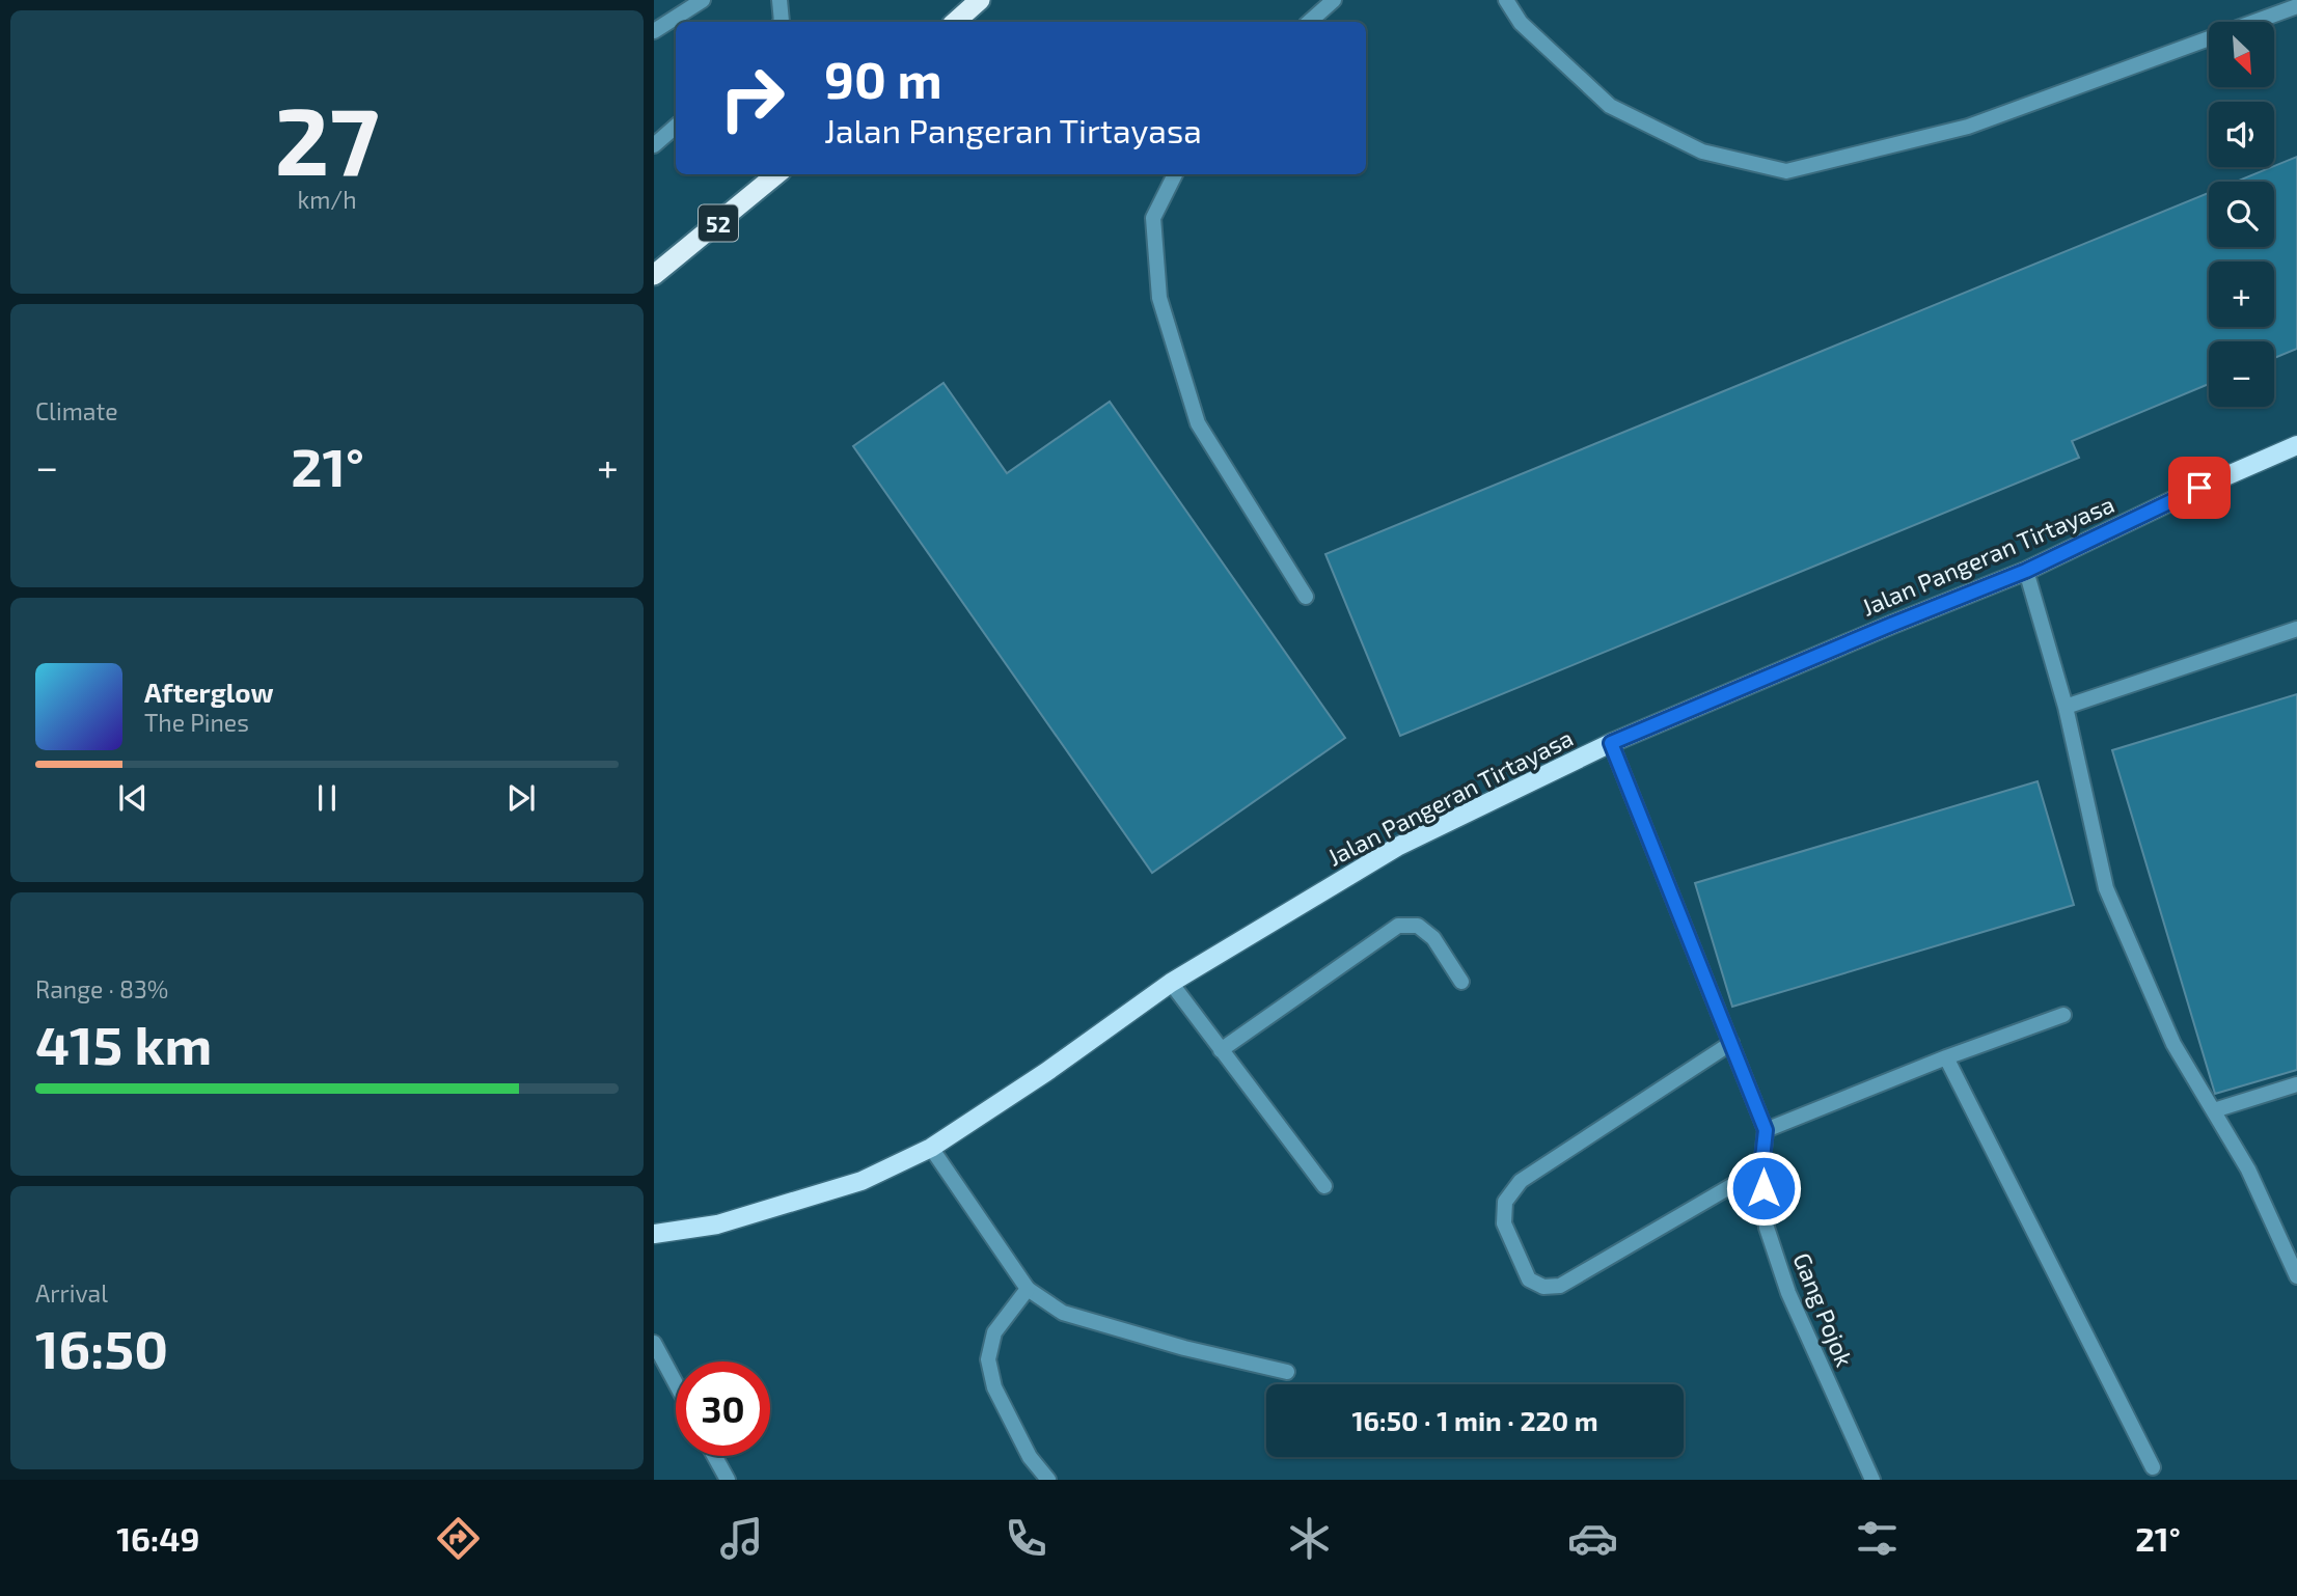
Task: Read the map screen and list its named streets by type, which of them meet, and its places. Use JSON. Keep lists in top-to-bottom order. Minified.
{"streets":{"highway":["52"],"main road":["Jalan Pangeran Tirtayasa"],"street":["Gang Pojok"]},"crossings":[["Jalan Pangeran Tirtayasa","Gang Pojok"]],"north":"bottom right","page":{"tile":[["27","km/h"],"Climate",["Range · 83%","415 km"],["Arrival","16:50"]],"map_buttons":["+","−"],"turn":["90 m","Jalan Pangeran Tirtayasa"],"heat":["−","21°","+"],"song":["Afterglow","The Pines"],"limit":"30","trip":"16:50 · 1 min · 220 m","tabs":["16:49","21°"]}}
